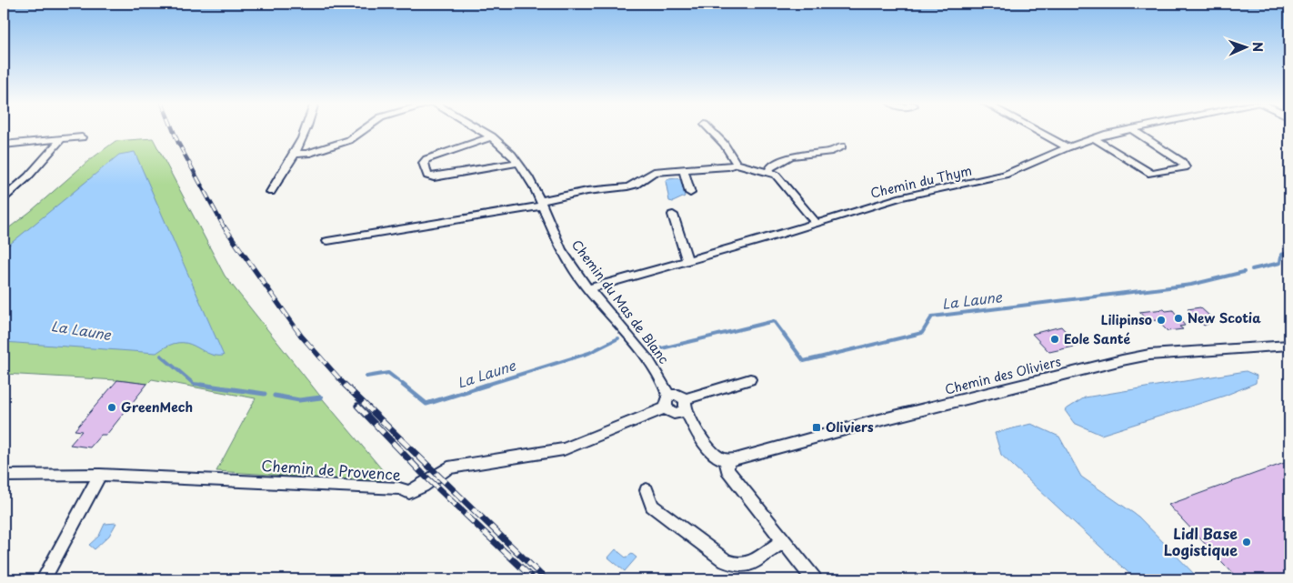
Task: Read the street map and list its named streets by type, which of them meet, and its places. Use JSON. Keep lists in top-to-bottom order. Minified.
{"streets":{"street":["Chemin du Thym","Chemin du Mas de Blanc","Chemin des Oliviers","Chemin de Provence"]},"crossings":[["Chemin du Thym","Chemin du Mas de Blanc"],["Chemin du Mas de Blanc","Chemin de Provence"]],"water":["La Laune"],"places":{"other":["New Scotia","Lilipinso","Eole Santé","GreenMech","Lidl Base Logistique"],"transit":["Oliviers"]},"north":"right"}
